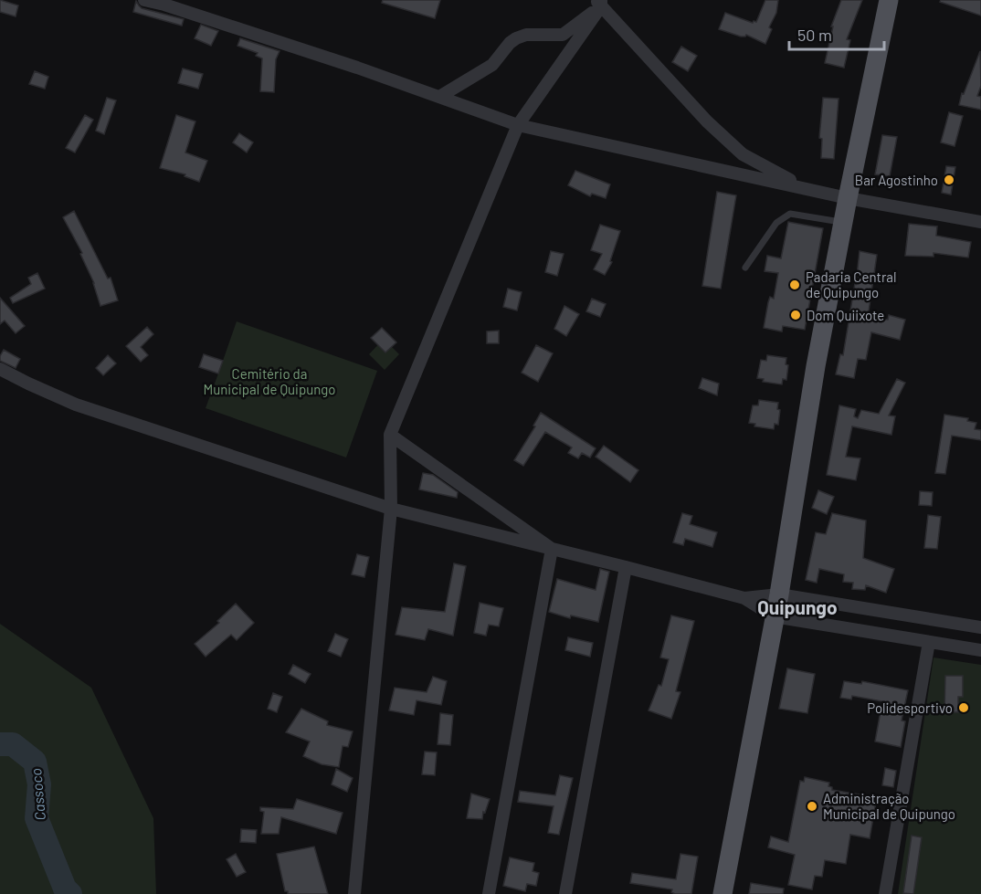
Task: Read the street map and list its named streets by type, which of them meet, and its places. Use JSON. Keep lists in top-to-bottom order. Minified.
{"districts":["Quipungo"],"water":["Cassoco"],"parks":["Cemitério da Municipal de Quipungo"],"places":["Bar Agostinho","Padaria Central de Quipungo","Dom Quiixote","Polidesportivo","Administração Municipal de Quipungo"],"scale_bar":"50 m"}
